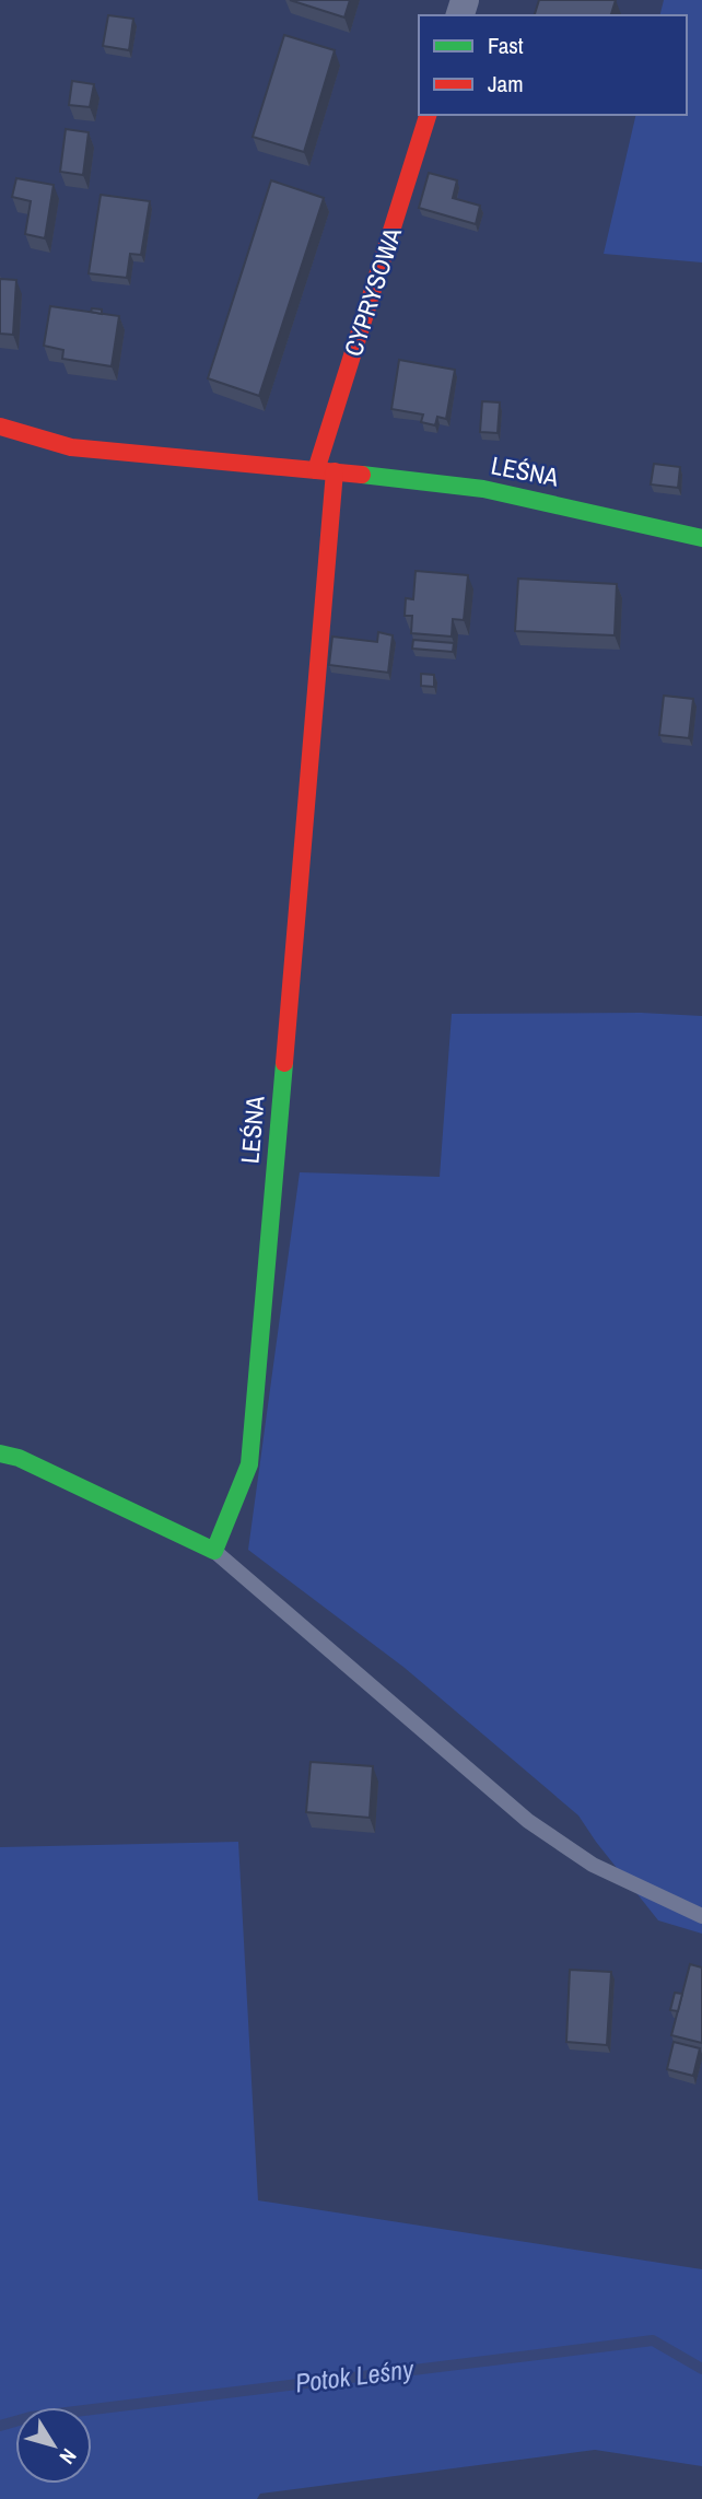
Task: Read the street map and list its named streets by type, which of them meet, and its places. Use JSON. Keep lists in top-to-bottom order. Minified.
{"streets":{"street":["CYPRYSOWA","LEŚNA"]},"crossings":[["CYPRYSOWA","LEŚNA"]],"water":["Potok Leśny"],"legend":["Fast","Jam"],"north":"bottom right"}
